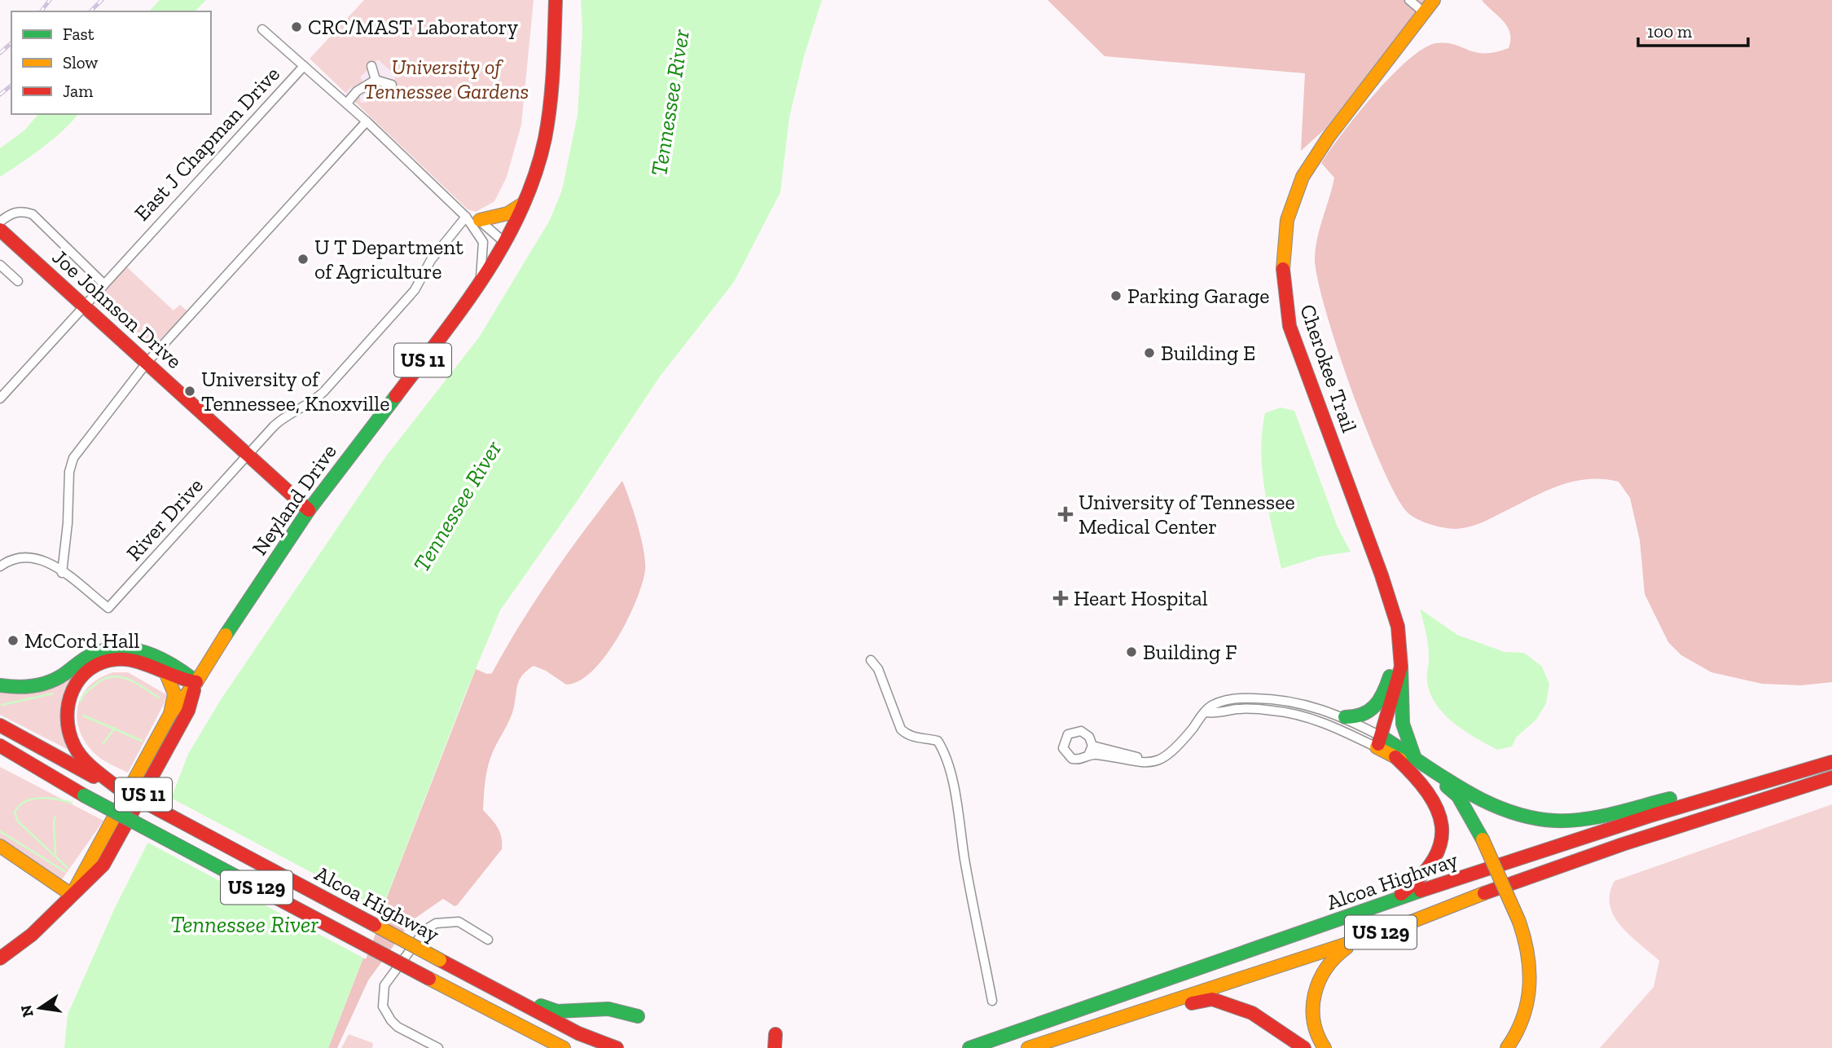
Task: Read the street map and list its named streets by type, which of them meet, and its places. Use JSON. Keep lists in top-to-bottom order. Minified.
{"streets":{"main road":["Joe Johnson Drive","US 11","Cherokee Trail","Neyland Drive","Alcoa Highway","US 129"],"street":["East J Chapman Drive","River Drive"]},"crossings":[["East J Chapman Drive","Joe Johnson Drive"],["Joe Johnson Drive","Neyland Drive"],["Joe Johnson Drive","River Drive"]],"water":["Tennessee River"],"parks":["University of Tennessee Gardens"],"places":{"other":["CRC/MAST Laboratory","U T Department of Agriculture","Parking Garage","Building E","University of Tennessee, Knoxville","McCord Hall","Building F"],"health":["University of Tennessee Medical Center","Heart Hospital"]},"legend":["Fast","Slow","Jam"],"scale_bar":"100 m","north":"left"}
